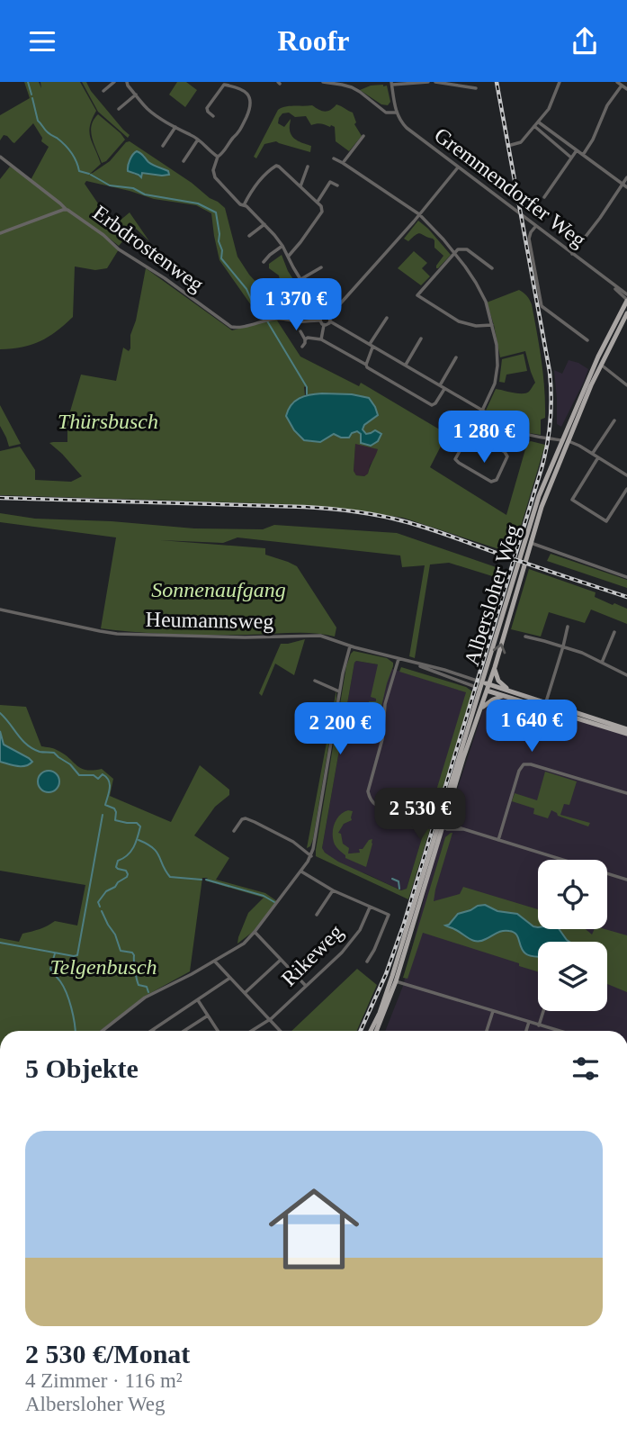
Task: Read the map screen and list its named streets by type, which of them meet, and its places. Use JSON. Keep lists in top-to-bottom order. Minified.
{"streets":{"main road":["Albersloher Weg"],"street":["Gremmendorfer Weg","Erbdrostenweg","Heumannsweg","Rikeweg"]},"crossings":[["Gremmendorfer Weg","Albersloher Weg"],["Albersloher Weg","Heumannsweg"]],"parks":["Thürsbusch","Sonnenaufgang","Telgenbusch"],"page":{"header":"Roofr","price":["1 370 €","1 280 €","1 640 €","2 200 €","2 530 €"],"heading":"5 Objekte","list":[{"name":"2 530 €/Monat","note":"4 Zimmer · 116 m² · Albersloher Weg"}]}}
